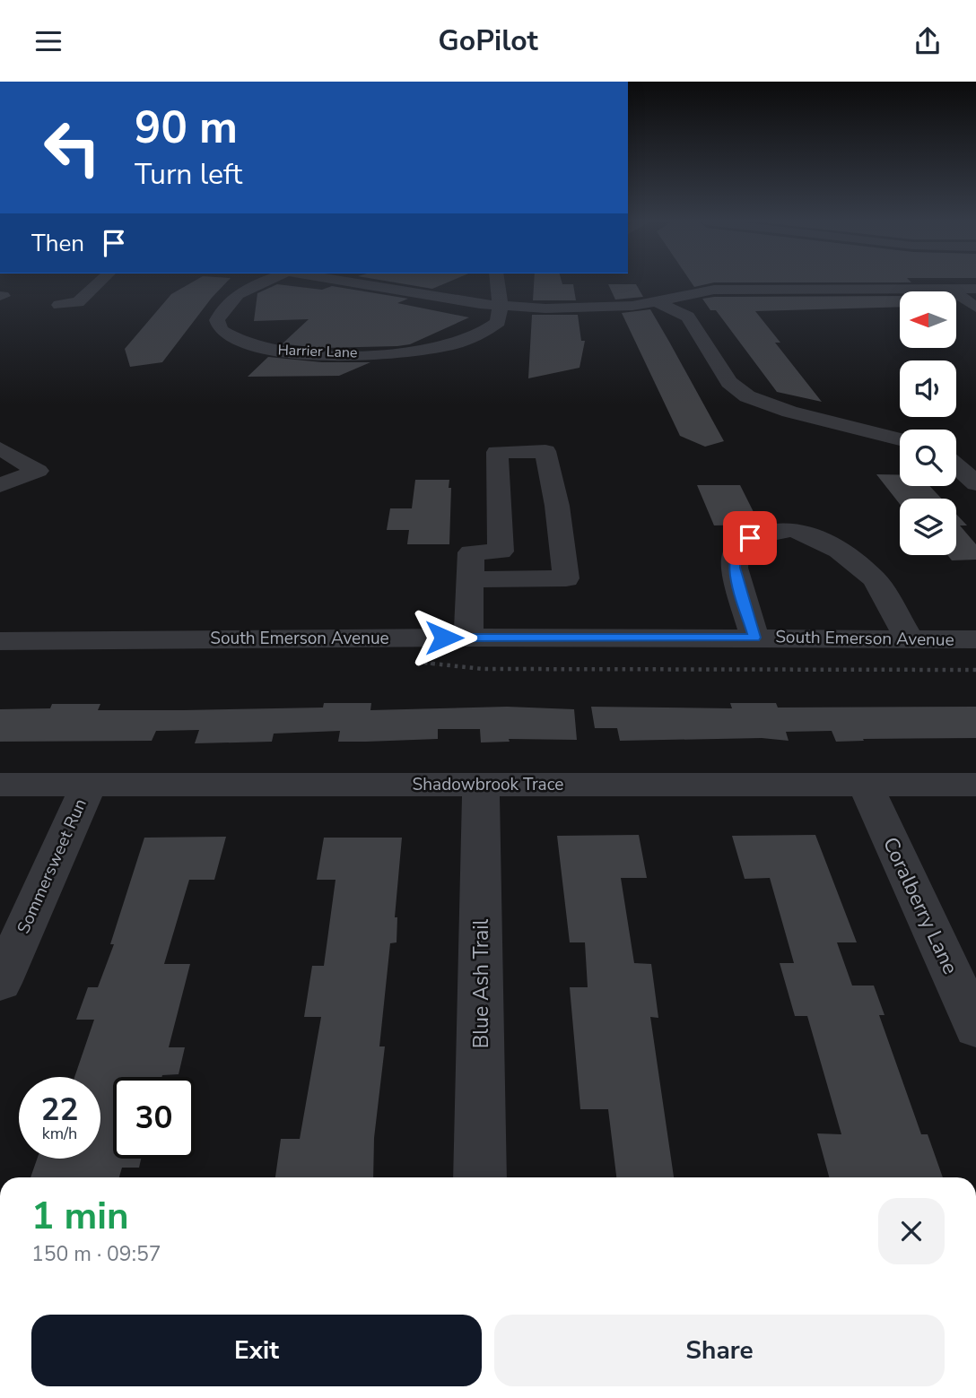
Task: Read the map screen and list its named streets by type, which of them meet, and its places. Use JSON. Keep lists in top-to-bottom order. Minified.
{"streets":{"street":["Harrier Lane","South Emerson Avenue","Shadowbrook Trace","Sommersweet Run","Coralberry Lane","Blue Ash Trail"]},"crossings":[["Shadowbrook Trace","Sommersweet Run"],["Shadowbrook Trace","Coralberry Lane"],["Shadowbrook Trace","Blue Ash Trail"]],"north":"left","page":{"header":"GoPilot","turn":["90 m","Turn left"],"then":"Then","speed":"22 km/h","limit":"30","heading":["1 min","150 m · 09:57"],"buttons":["Exit","Share"]}}
